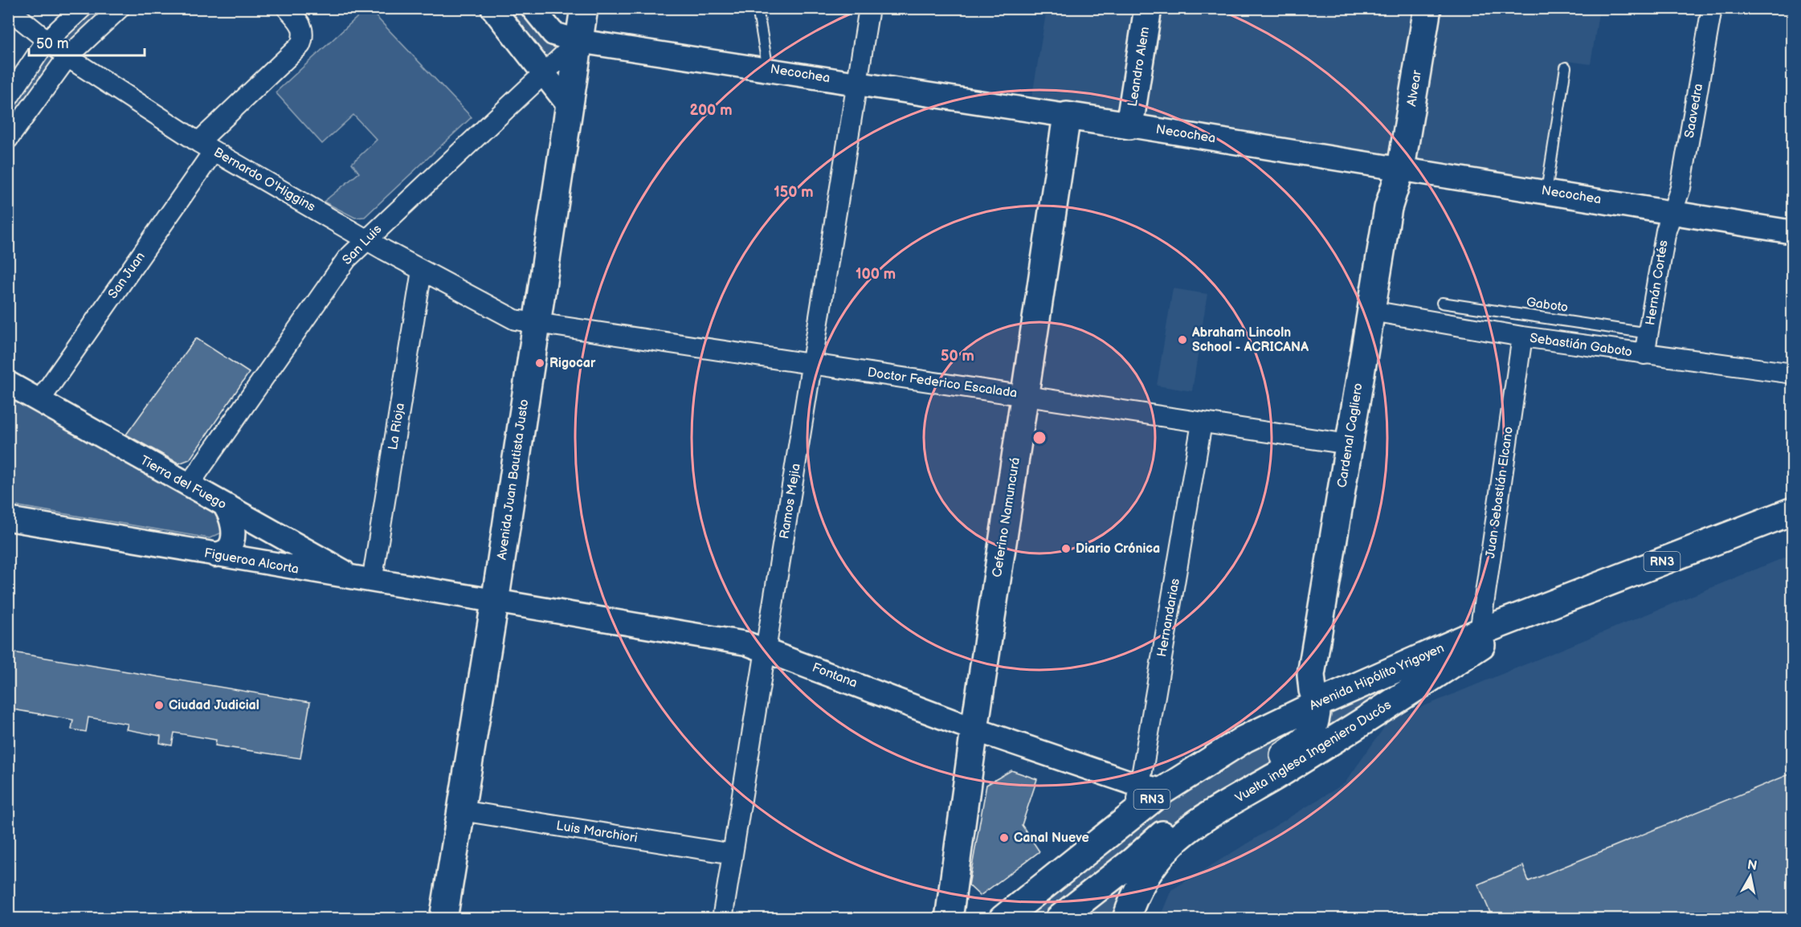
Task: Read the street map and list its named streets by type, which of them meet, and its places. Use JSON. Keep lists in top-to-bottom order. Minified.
{"streets":{"main road":["Leandro Alem","Necochea","Alvear","Cardenal Cagliero","Avenida Juan Bautista Justo","Ceferino Namuncurá","RN3","Avenida Hipólito Yrigoyen","Vuelta inglesa Ingeniero Ducós"],"street":["Saavedra","Bernardo O'Higgins","San Luis","San Juan","Hernán Cortés","Sebastián Gaboto","Doctor Federico Escalada","La Rioja","Tierra del Fuego","Juan Sebastián Elcano","Ramos Mejia","Figueroa Alcorta","Hernandarias","Fontana","Luis Marchiori"],"lane":["Gaboto"]},"crossings":[["Leandro Alem","Necochea"],["Necochea","Alvear"],["Necochea","Saavedra"],["Necochea","San Luis"],["Necochea","Hernán Cortés"],["Necochea","Cardenal Cagliero"],["Necochea","Avenida Juan Bautista Justo"],["Necochea","Ramos Mejia"],["Necochea","Ceferino Namuncurá"],["Alvear","Cardenal Cagliero"],["Saavedra","Hernán Cortés"],["Bernardo O'Higgins","San Luis"],["Bernardo O'Higgins","San Juan"],["Bernardo O'Higgins","Doctor Federico Escalada"],["Bernardo O'Higgins","La Rioja"],["Bernardo O'Higgins","Avenida Juan Bautista Justo"],["San Luis","Avenida Juan Bautista Justo"],["San Luis","Tierra del Fuego"],["San Juan","Tierra del Fuego"],["Hernán Cortés","Gaboto"],["Hernán Cortés","Sebastián Gaboto"],["Sebastián Gaboto","Cardenal Cagliero"],["Sebastián Gaboto","Juan Sebastián Elcano"],["Doctor Federico Escalada","Cardenal Cagliero"],["Doctor Federico Escalada","Avenida Juan Bautista Justo"],["Doctor Federico Escalada","Ramos Mejia"],["Doctor Federico Escalada","Ceferino Namuncurá"],["Doctor Federico Escalada","Hernandarias"],["La Rioja","Tierra del Fuego"],["La Rioja","Figueroa Alcorta"],["Cardenal Cagliero","Avenida Hipólito Yrigoyen"],["Avenida Juan Bautista Justo","Figueroa Alcorta"],["Avenida Juan Bautista Justo","Fontana"],["Avenida Juan Bautista Justo","Luis Marchiori"],["Tierra del Fuego","Figueroa Alcorta"],["Juan Sebastián Elcano","Avenida Hipólito Yrigoyen"],["Juan Sebastián Elcano","Vuelta inglesa Ingeniero Ducós"],["Ramos Mejia","Fontana"],["Ramos Mejia","Luis Marchiori"],["Ceferino Namuncurá","Fontana"],["Figueroa Alcorta","Fontana"],["Hernandarias","Fontana"],["Hernandarias","Avenida Hipólito Yrigoyen"],["Fontana","Avenida Hipólito Yrigoyen"],["Avenida Hipólito Yrigoyen","Vuelta inglesa Ingeniero Ducós"]],"places":["Abraham Lincoln School - ACRICANA","Rigocar","Diario Crónica","Ciudad Judicial","Canal Nueve"],"scale_bar":"50 m","north":"top","rings":["200 m","150 m","100 m","50 m"]}
